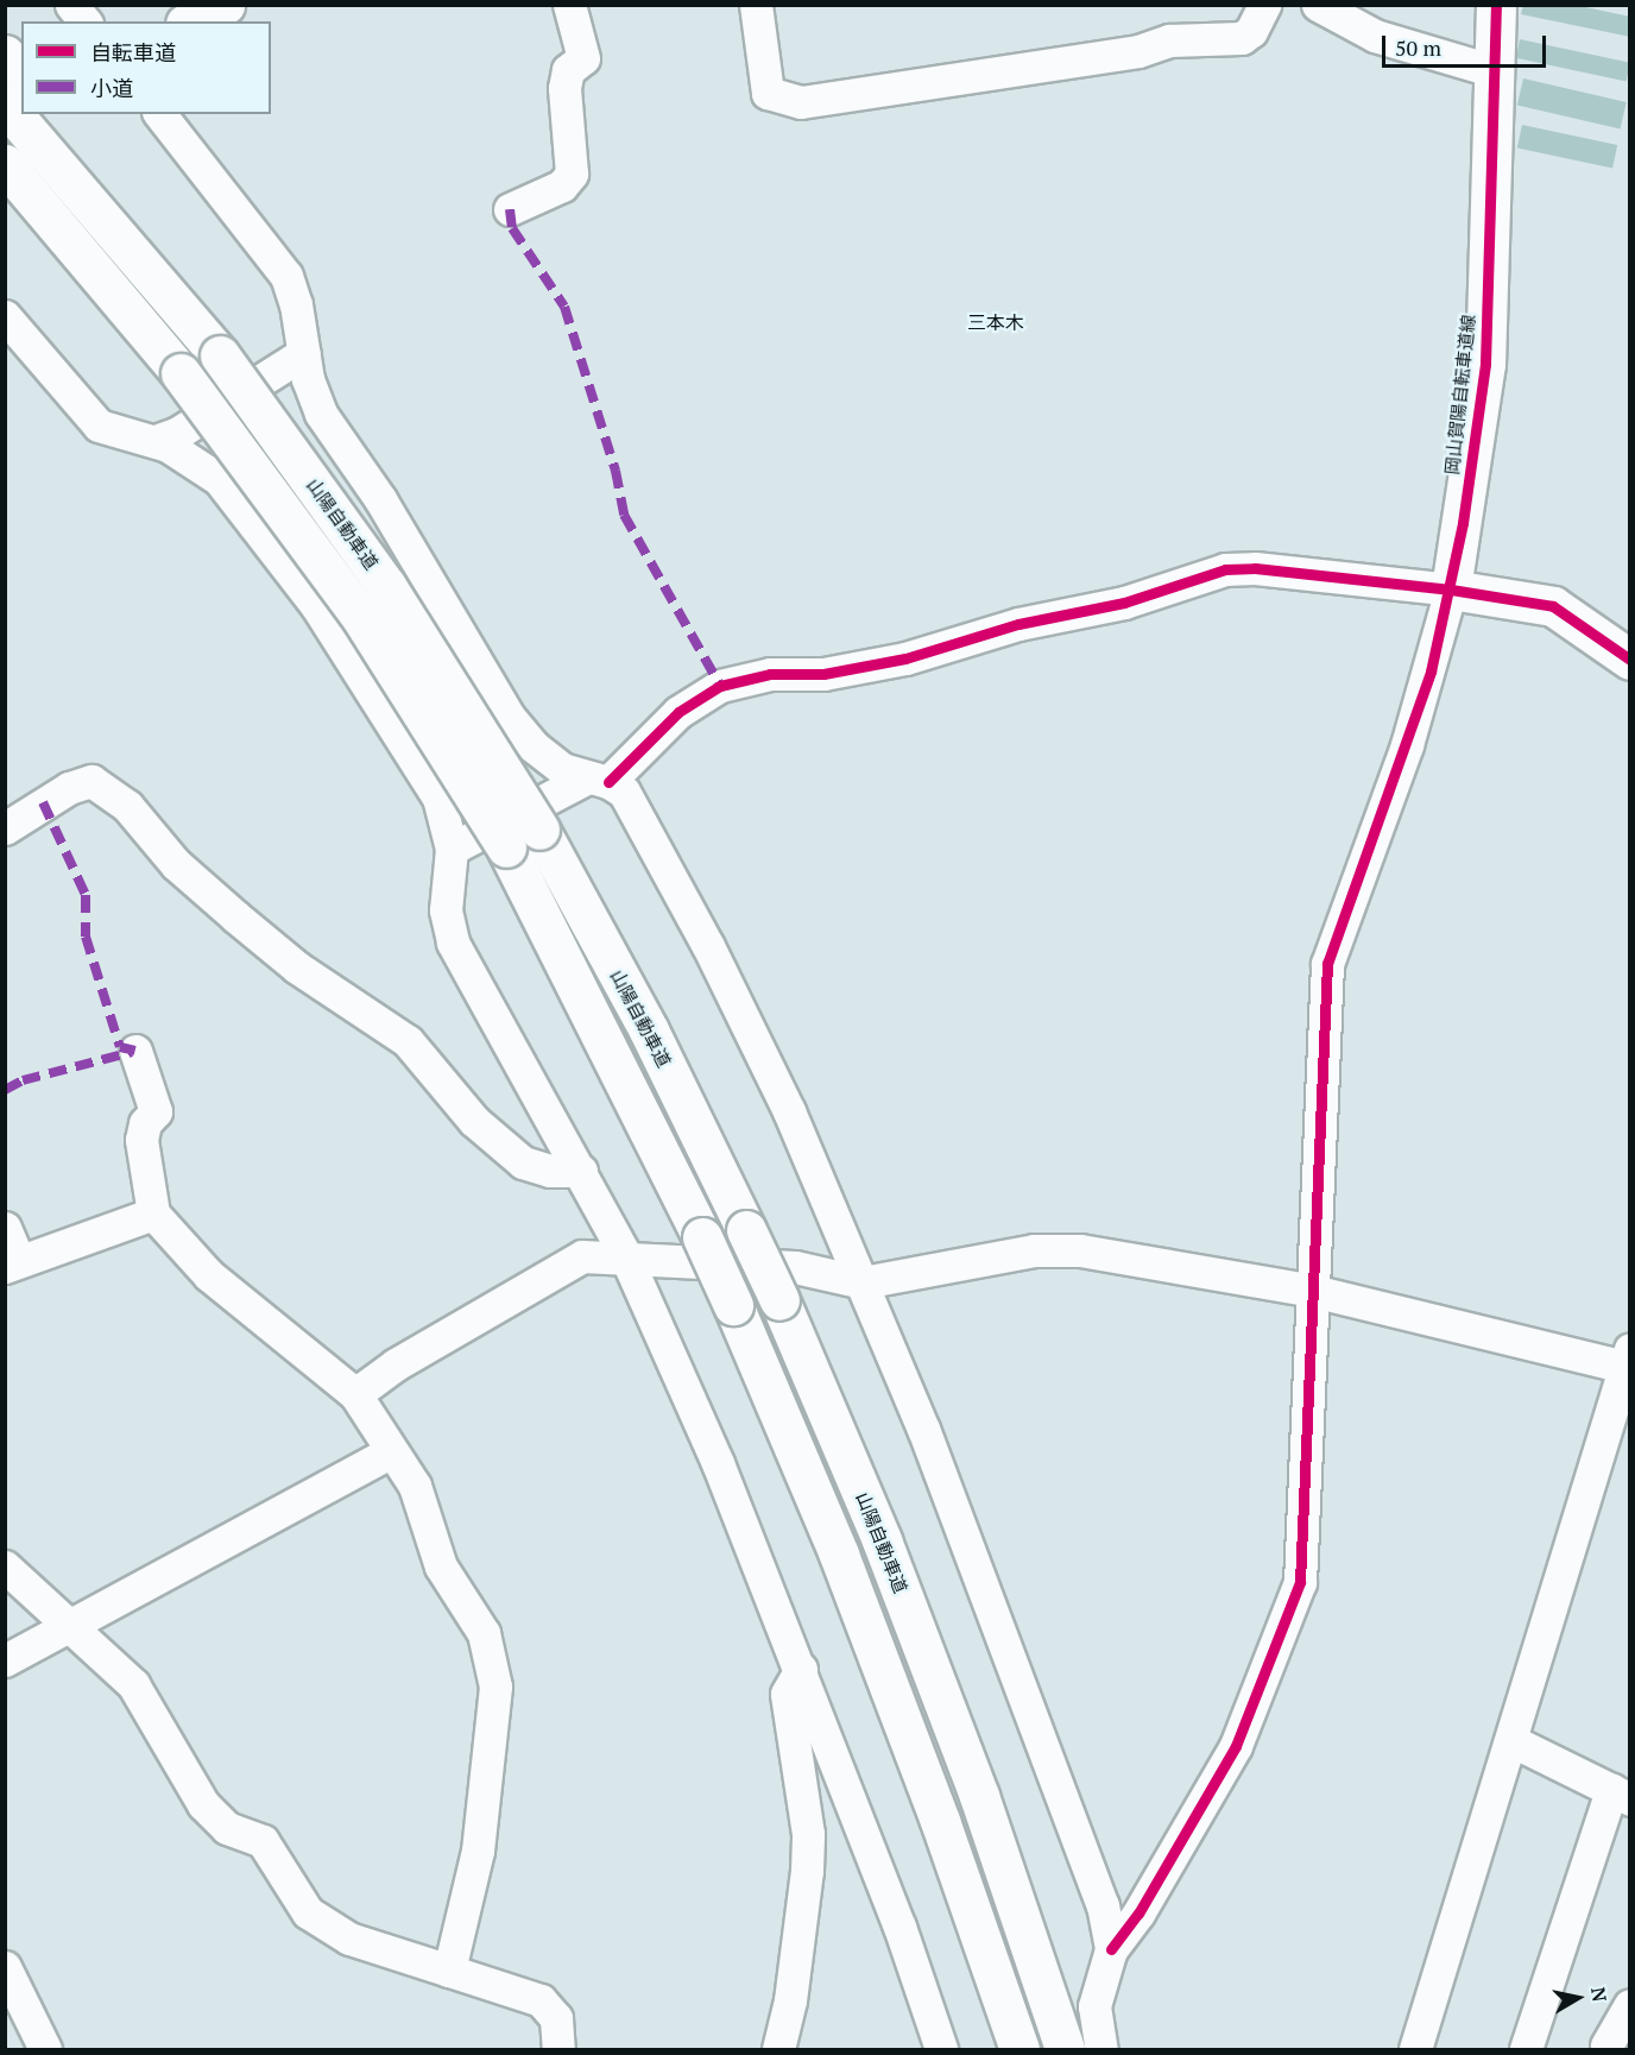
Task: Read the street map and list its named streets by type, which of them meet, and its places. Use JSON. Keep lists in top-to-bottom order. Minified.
{"streets":{"main road":["岡山賀陽自転車道線","山陽自動車道"]},"districts":["三本木"],"legend":["自転車道","小道"],"scale_bar":"50 m","north":"right"}
